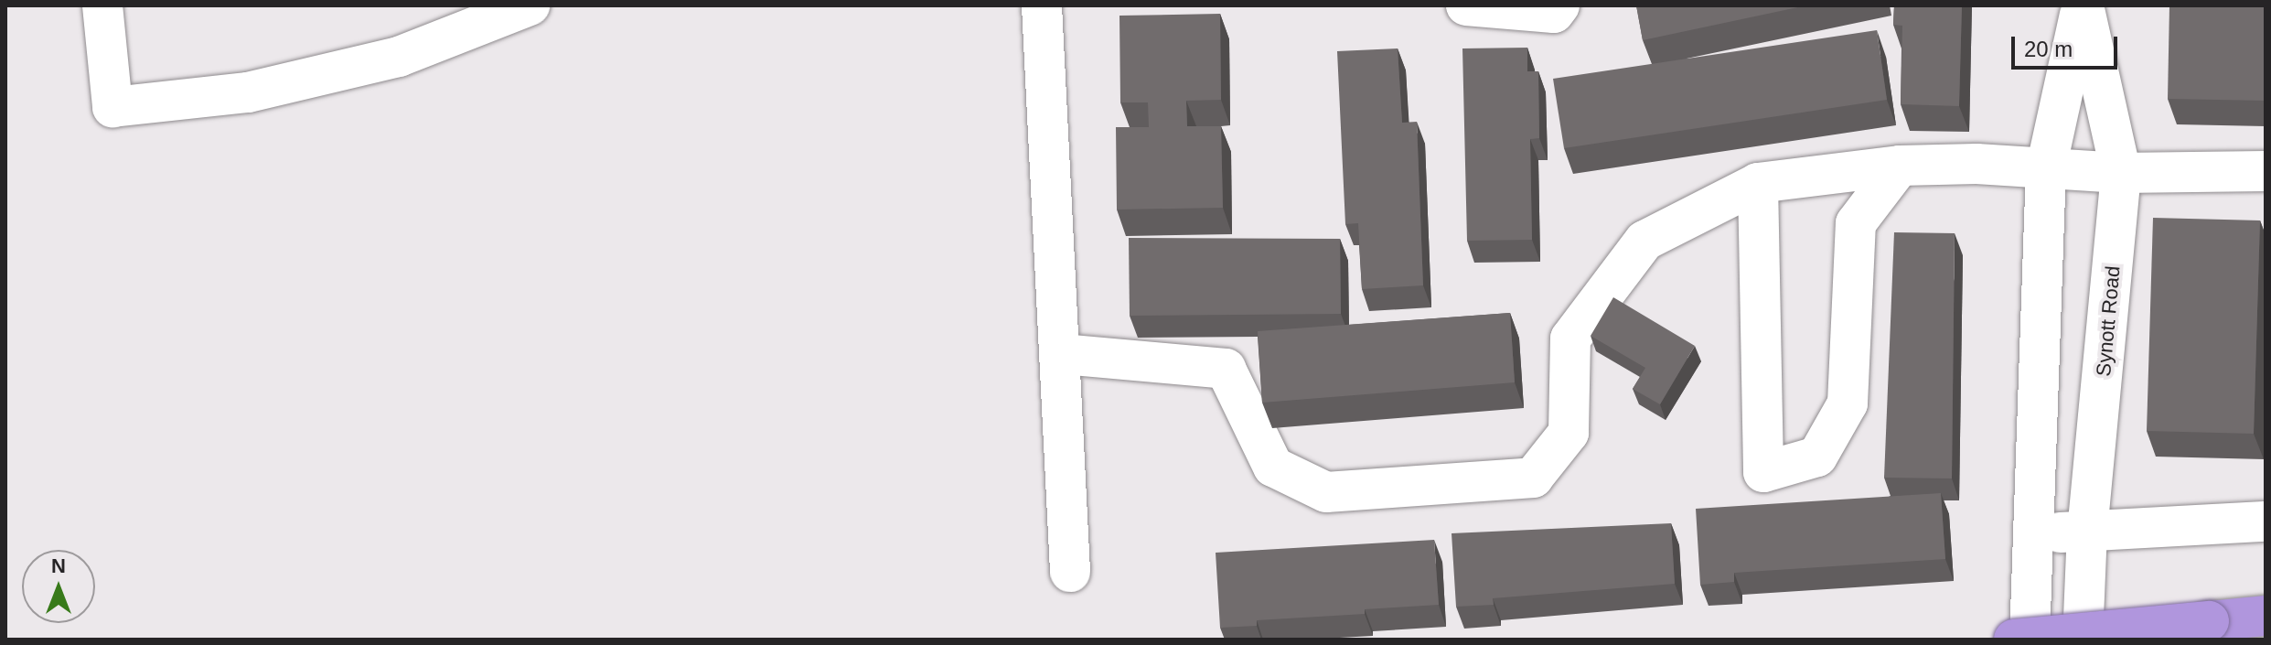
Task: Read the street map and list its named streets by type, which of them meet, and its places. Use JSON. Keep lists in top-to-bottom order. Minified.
{"streets":{"street":["Synott Road"]},"scale_bar":"20 m","north":"top"}
